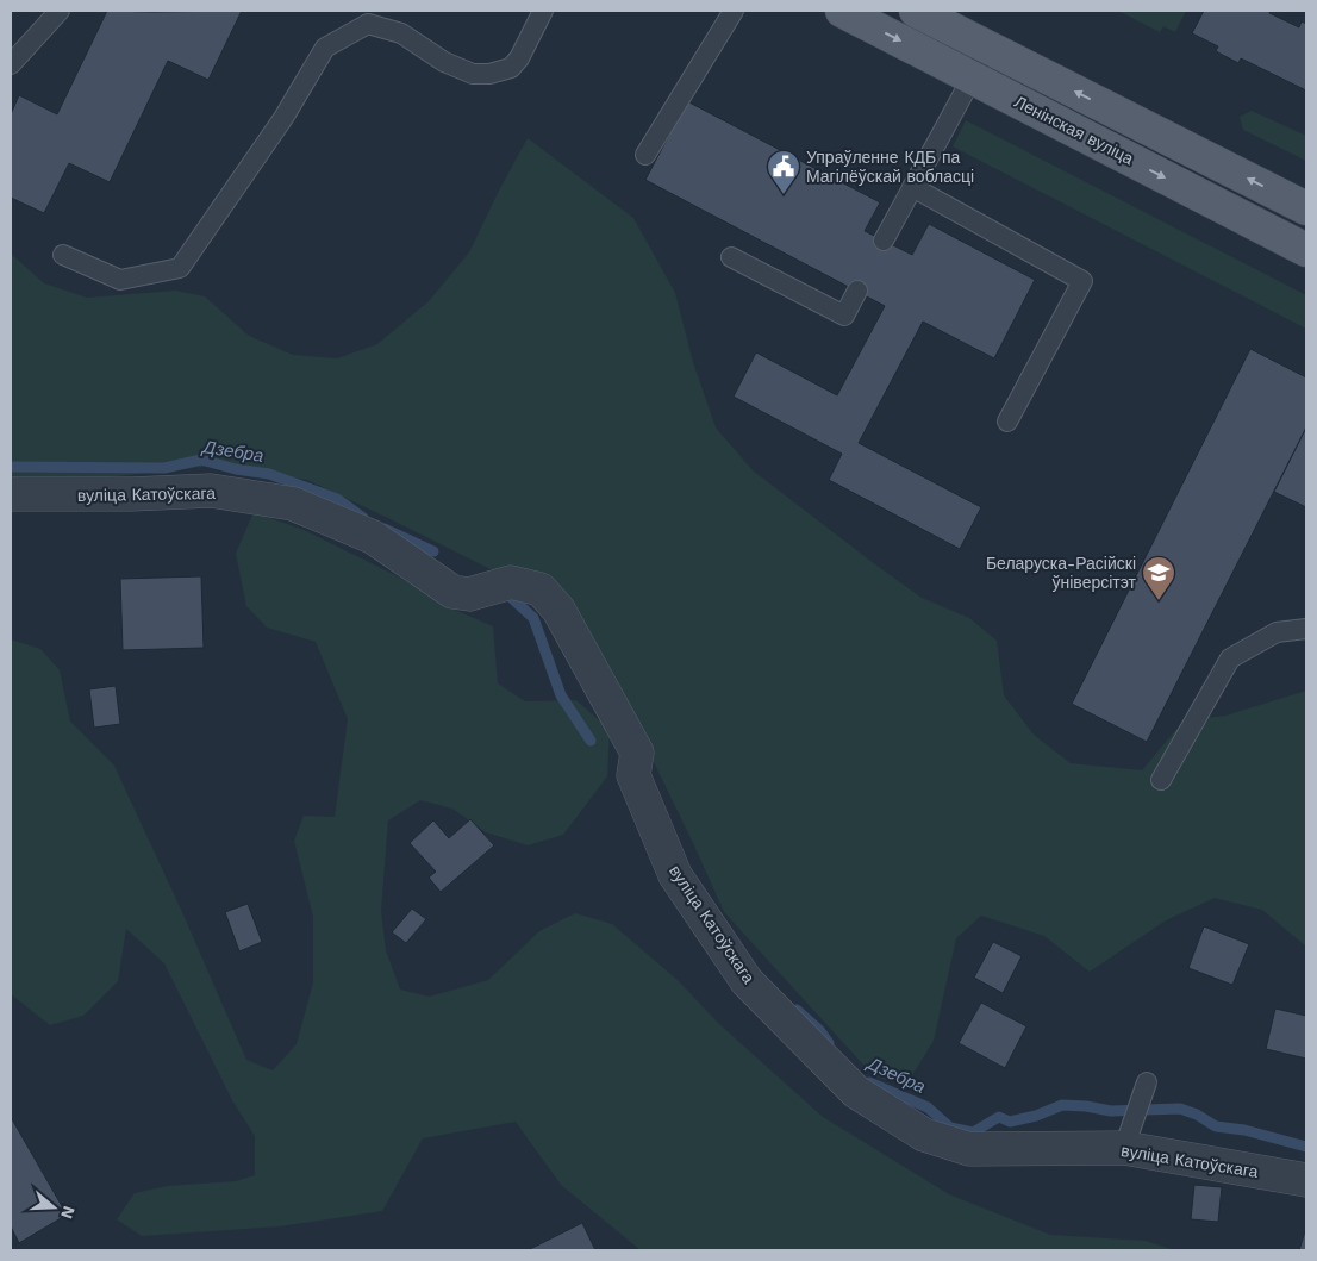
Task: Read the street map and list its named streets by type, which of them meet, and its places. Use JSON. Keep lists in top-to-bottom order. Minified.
{"streets":{"main road":["Ленінская вуліца"],"street":["вуліца Катоўскага"]},"water":["Дзебра"],"places":{"public building":["Упраўленне КДБ па Магілёўскай вобласці"],"school or university":["Беларуска-Расійскі ўніверсітэт"]},"north":"right"}
